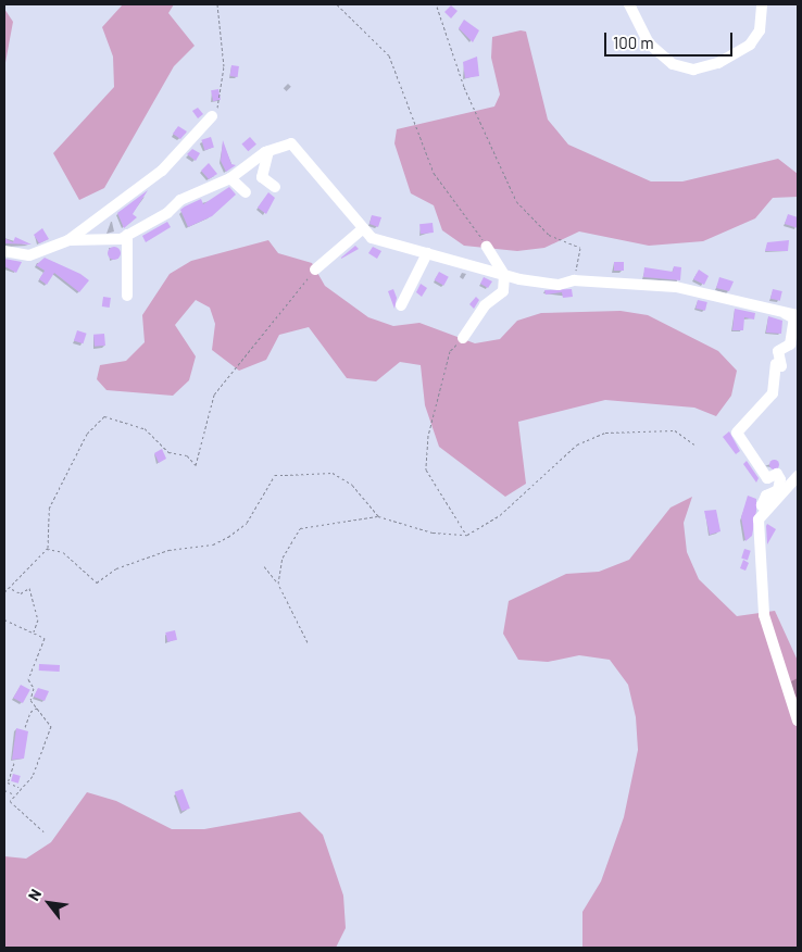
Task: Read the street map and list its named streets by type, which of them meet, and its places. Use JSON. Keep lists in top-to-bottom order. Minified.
{"scale_bar":"100 m","north":"top left"}
